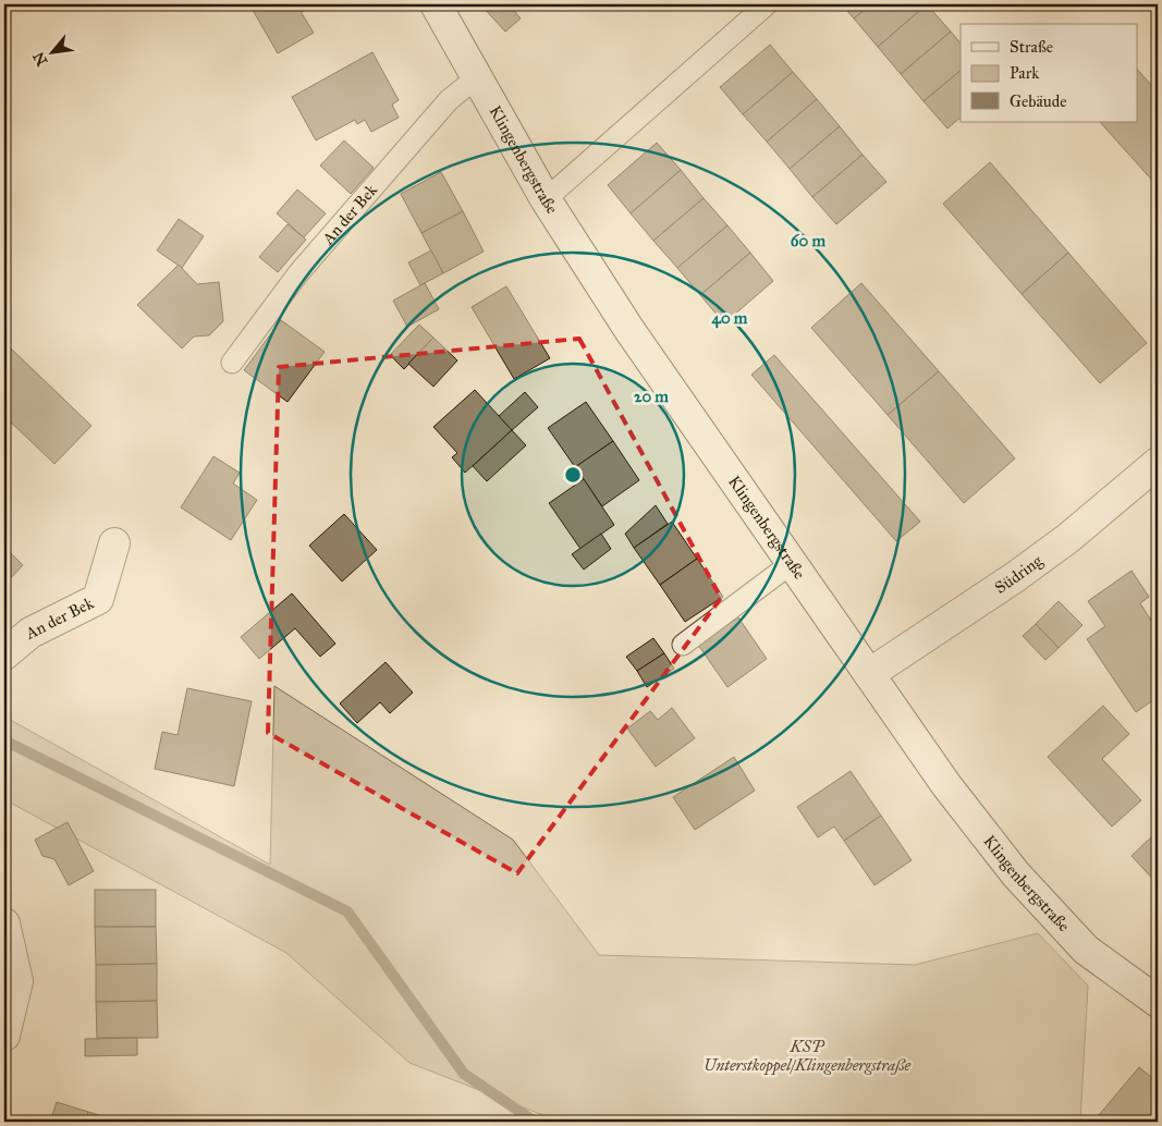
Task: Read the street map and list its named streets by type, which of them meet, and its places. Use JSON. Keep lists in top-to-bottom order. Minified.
{"streets":{"street":["Klingenbergstraße","An der Bek","Südring"]},"crossings":[["Klingenbergstraße","An der Bek"],["Klingenbergstraße","Südring"]],"parks":["KSP Unterstkoppel/Klingenbergstraße"],"legend":["Straße","Park","Gebäude"],"north":"bottom left","rings":["60 m","40 m","20 m"]}
